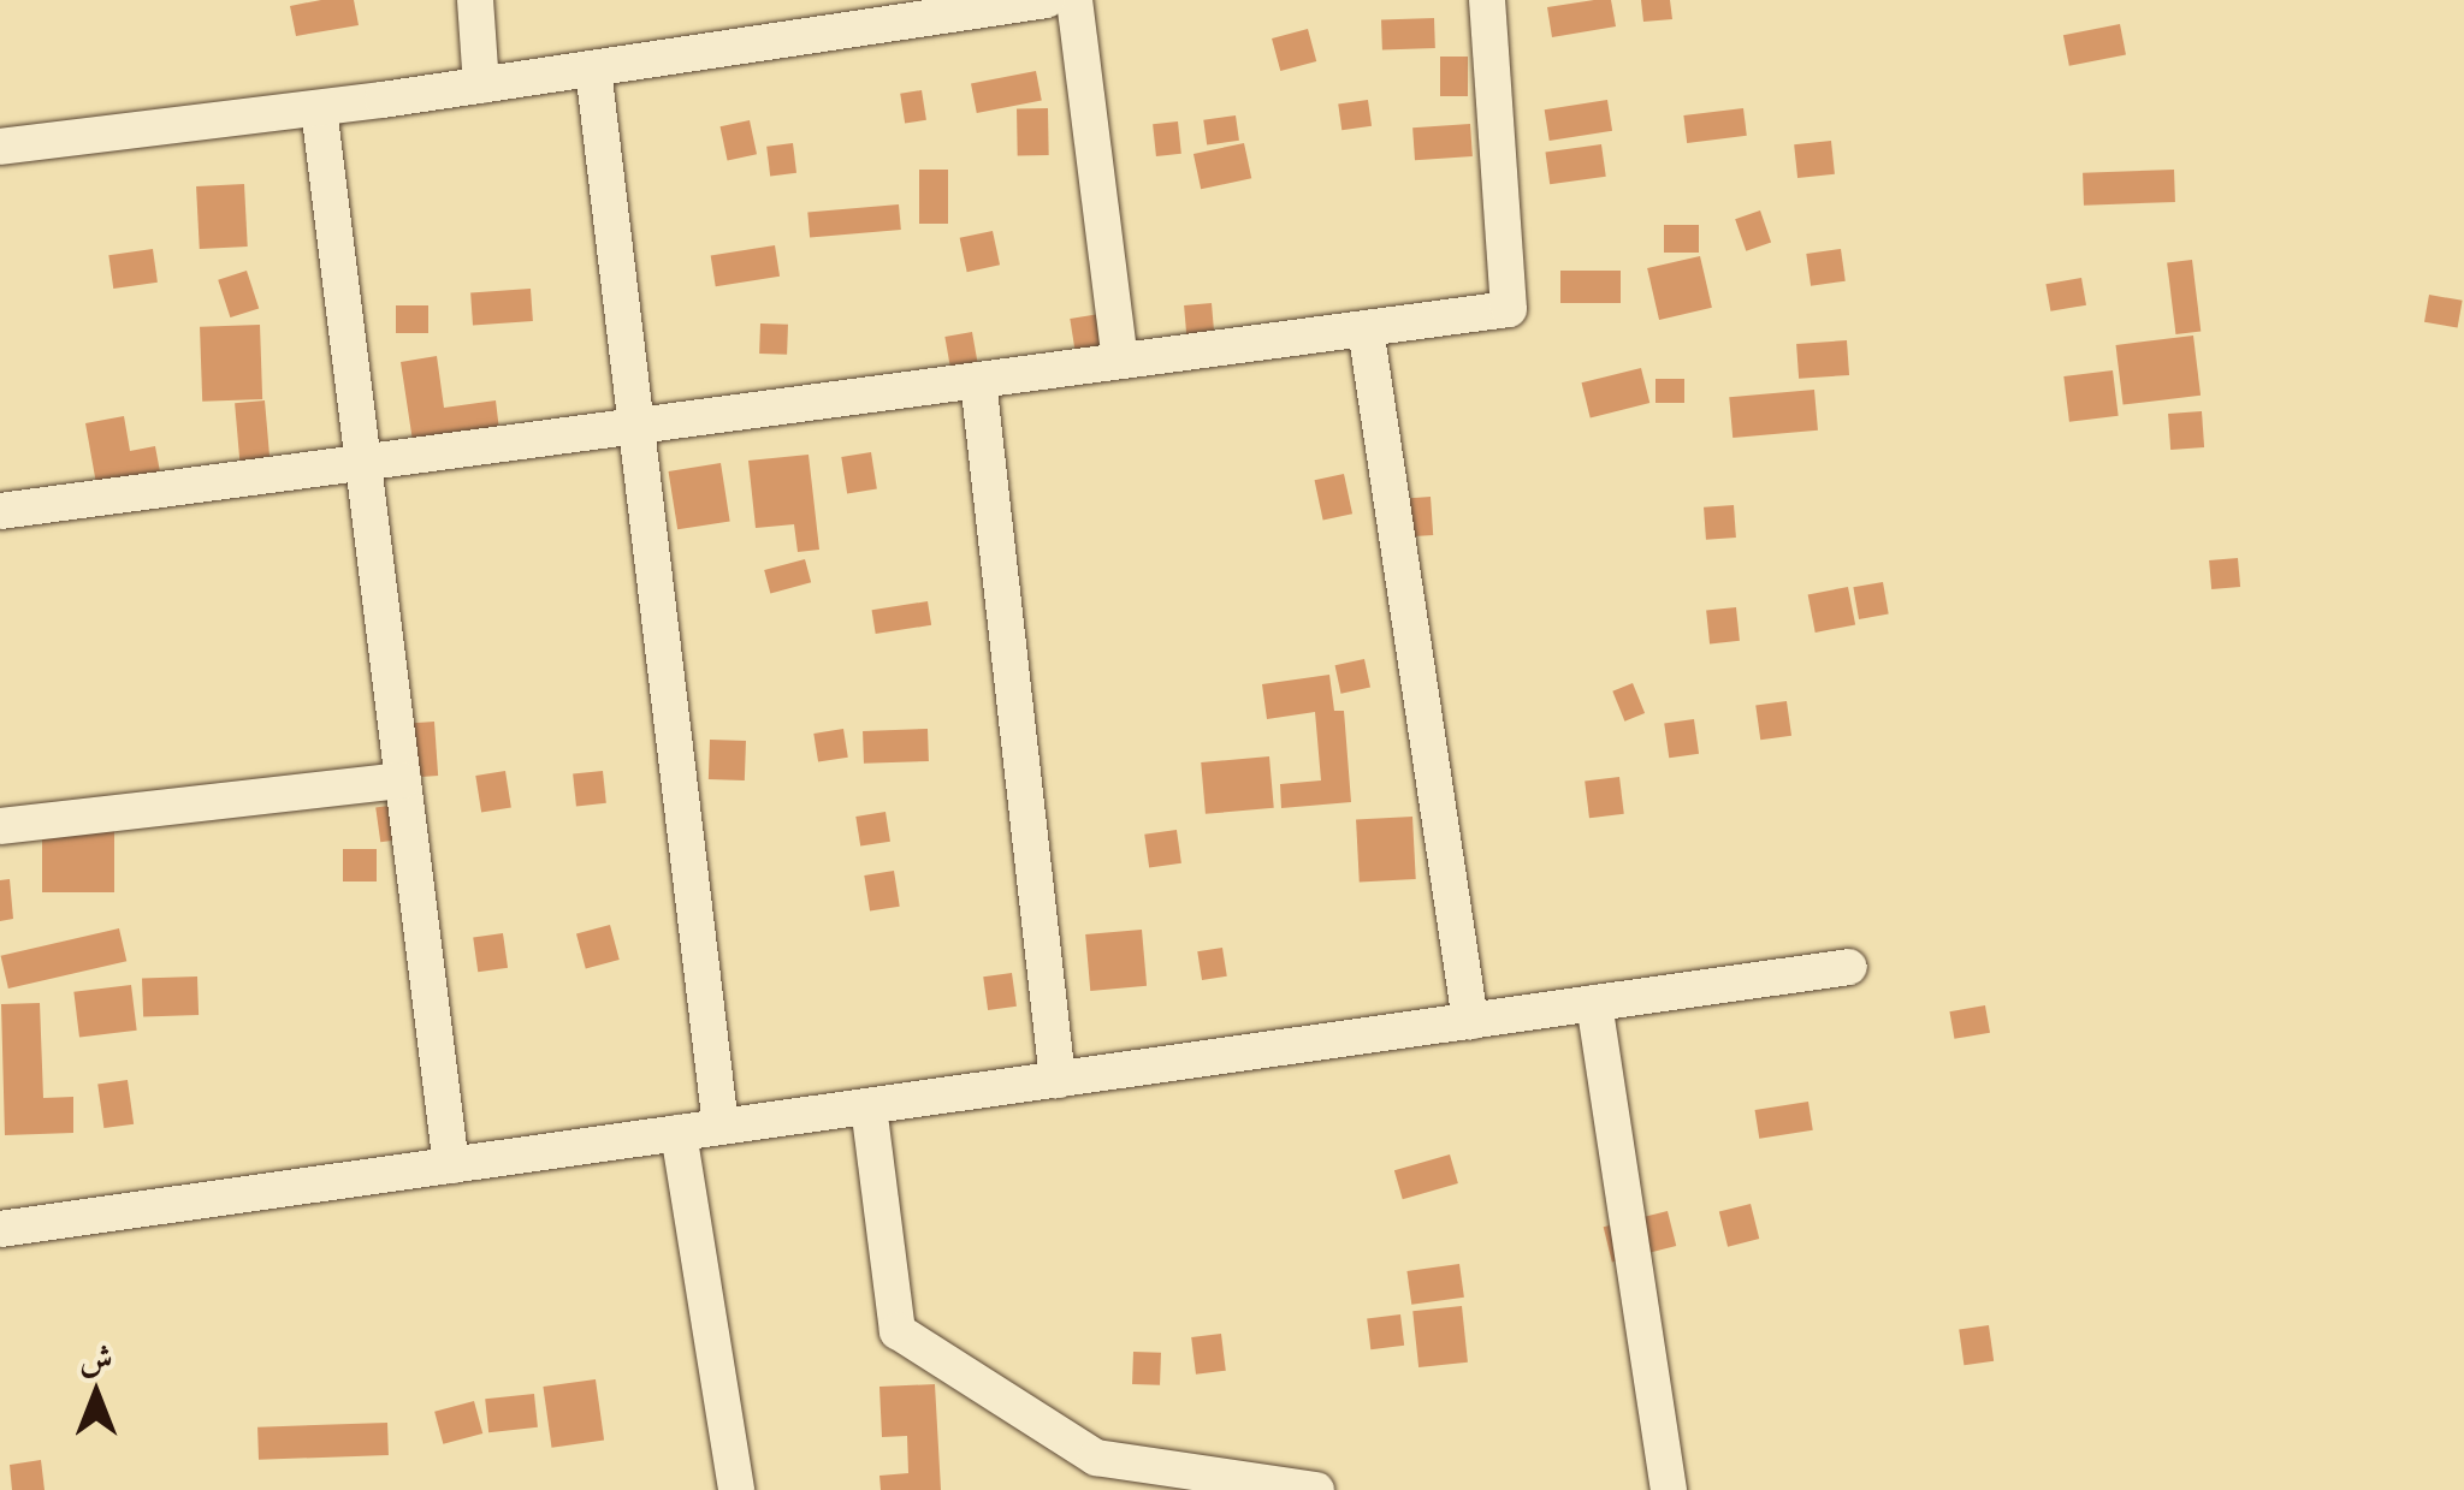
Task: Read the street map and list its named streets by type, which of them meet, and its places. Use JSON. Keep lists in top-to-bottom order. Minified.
{"north":"top"}
